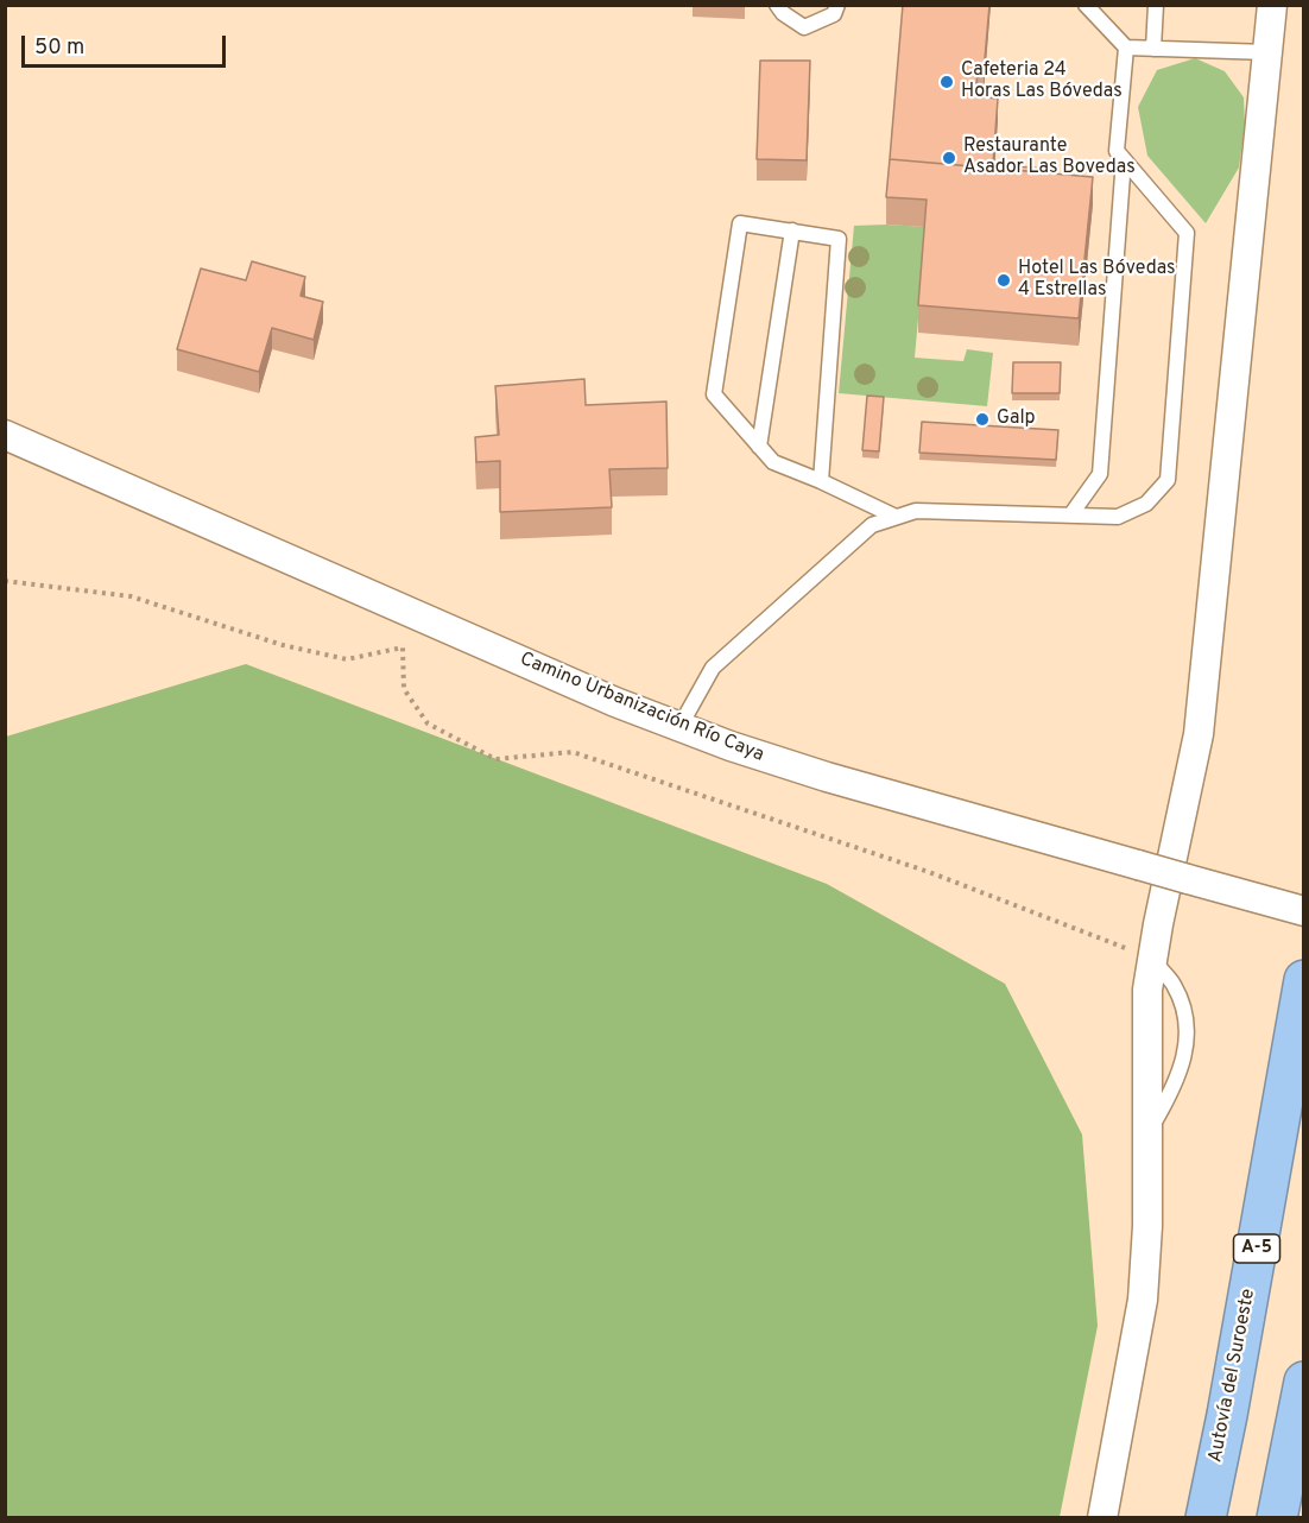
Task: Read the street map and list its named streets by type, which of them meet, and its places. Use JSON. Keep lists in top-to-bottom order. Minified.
{"streets":{"highway":["A-5","Autovía del Suroeste"],"street":["Camino Urbanización Río Caya"]},"places":["Cafeteria 24 Horas Las Bóvedas","Restaurante Asador Las Bovedas","Hotel Las Bóvedas 4 Estrellas","Galp"],"scale_bar":"50 m"}
